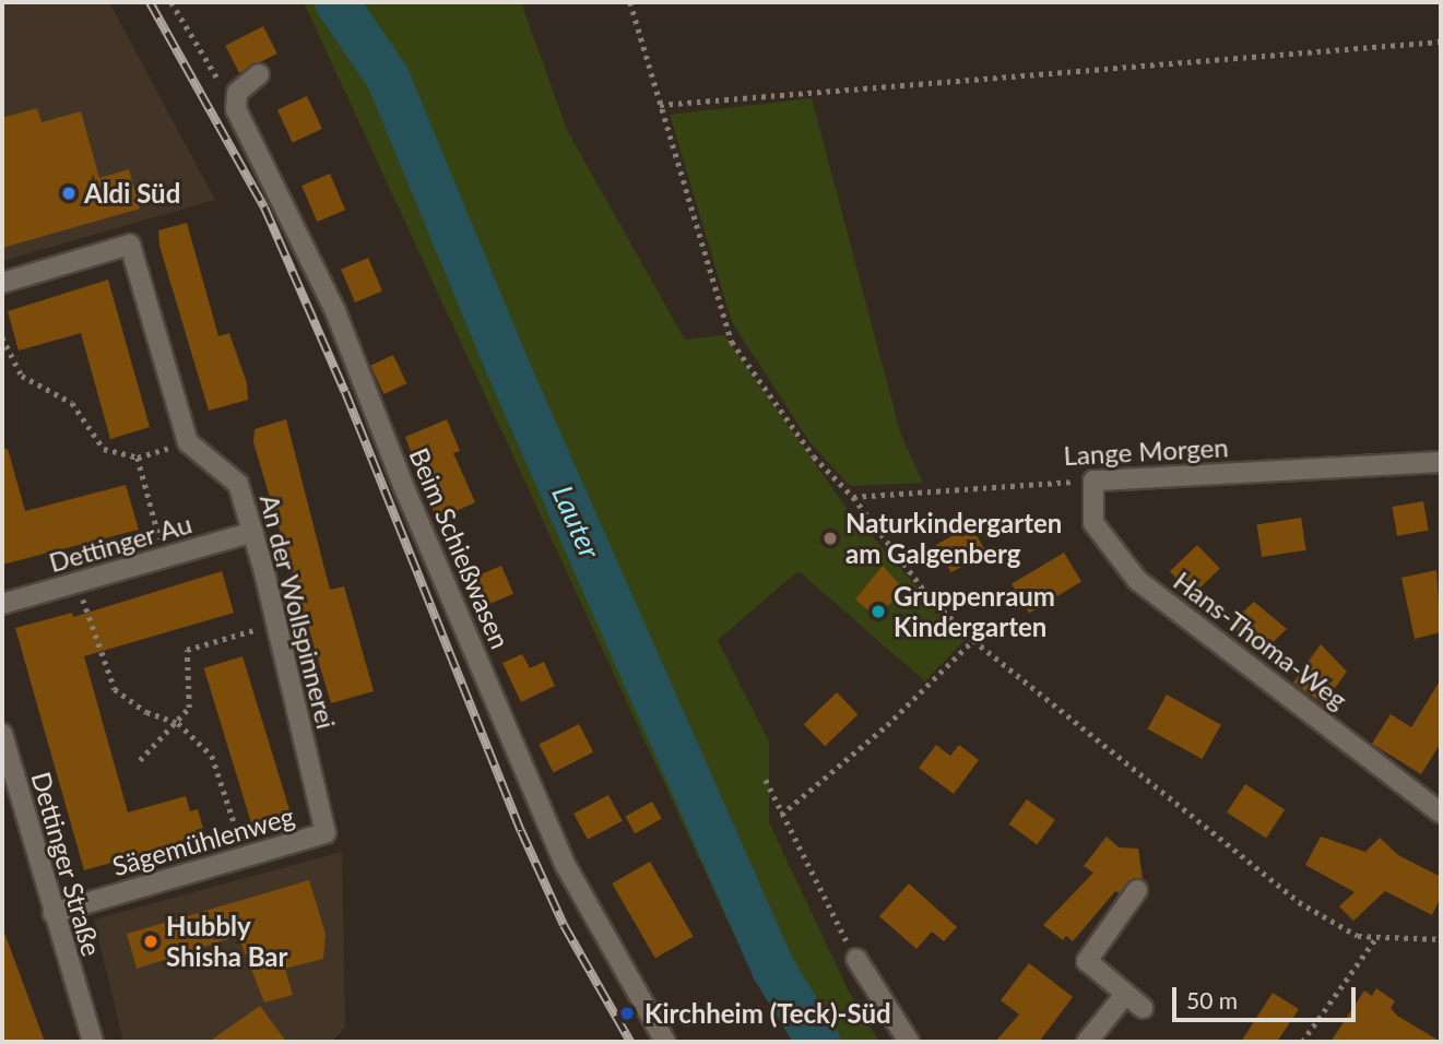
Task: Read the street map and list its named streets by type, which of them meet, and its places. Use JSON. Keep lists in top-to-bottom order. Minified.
{"streets":{"street":["Lange Morgen","Dettinger Au","Beim Schießwasen","An der Wollspinnerei","Hans-Thoma-Weg","Sägemühlenweg","Dettinger Straße"]},"crossings":[["Lange Morgen","Hans-Thoma-Weg"],["Dettinger Au","An der Wollspinnerei"],["An der Wollspinnerei","Sägemühlenweg"],["Sägemühlenweg","Dettinger Straße"]],"water":["Lauter"],"places":["Aldi Süd","Naturkindergarten am Galgenberg","Gruppenraum Kindergarten","Hubbly Shisha Bar","Kirchheim (Teck)-Süd"],"scale_bar":"50 m"}
